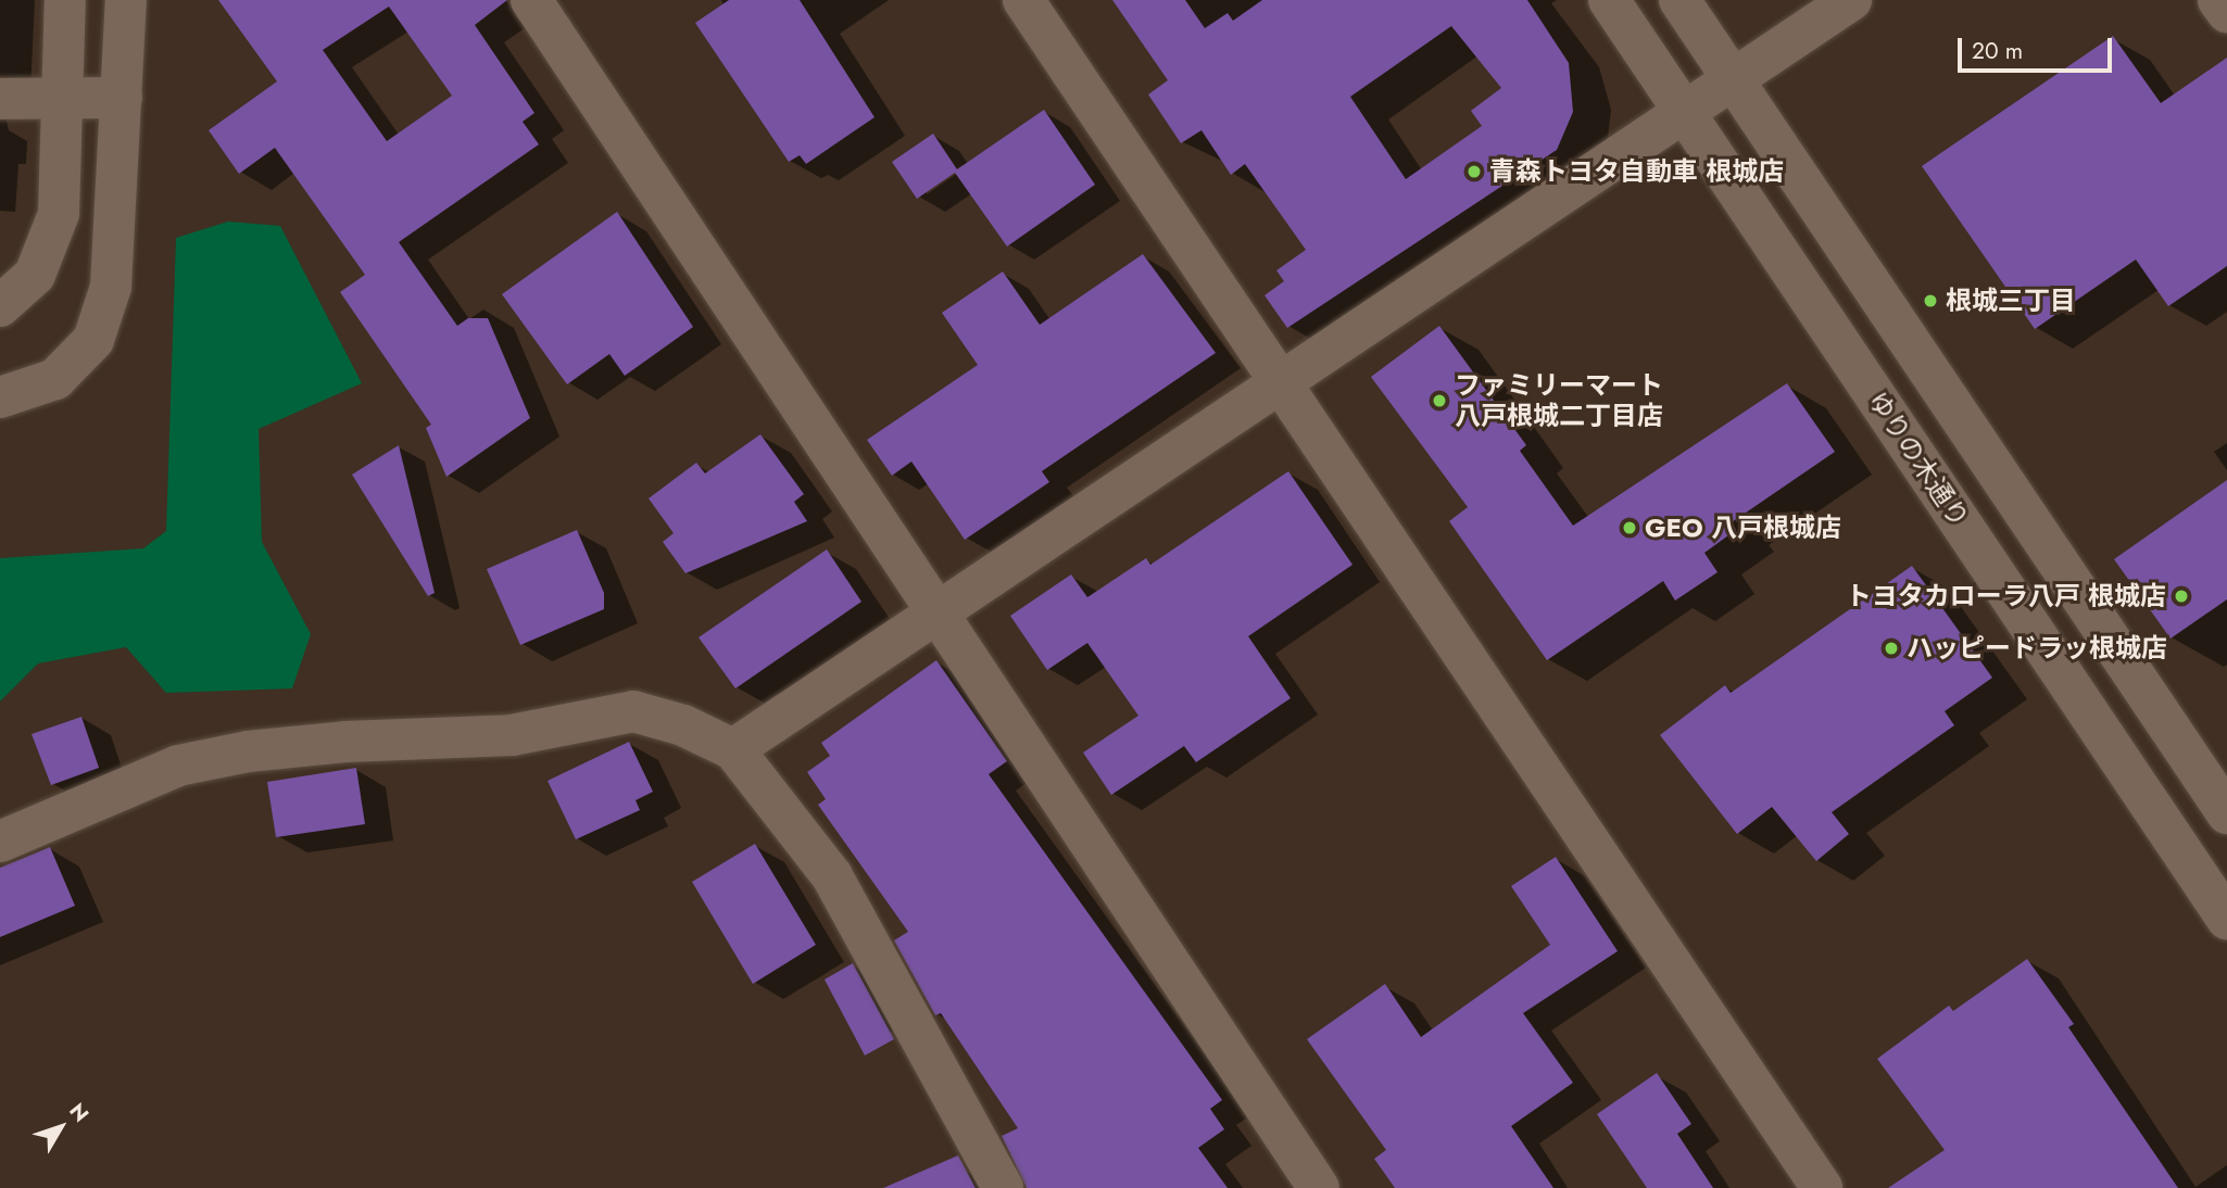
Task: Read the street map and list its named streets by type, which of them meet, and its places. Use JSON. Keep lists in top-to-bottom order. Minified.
{"streets":{"street":["ゆりの木通り"]},"places":["青森トヨタ自動車 根城店","根城三丁目","ファミリーマート 八戸根城二丁目店","GEO 八戸根城店","トヨタカローラ八戸 根城店","ハッピードラッ根城店"],"scale_bar":"20 m","north":"top right"}
